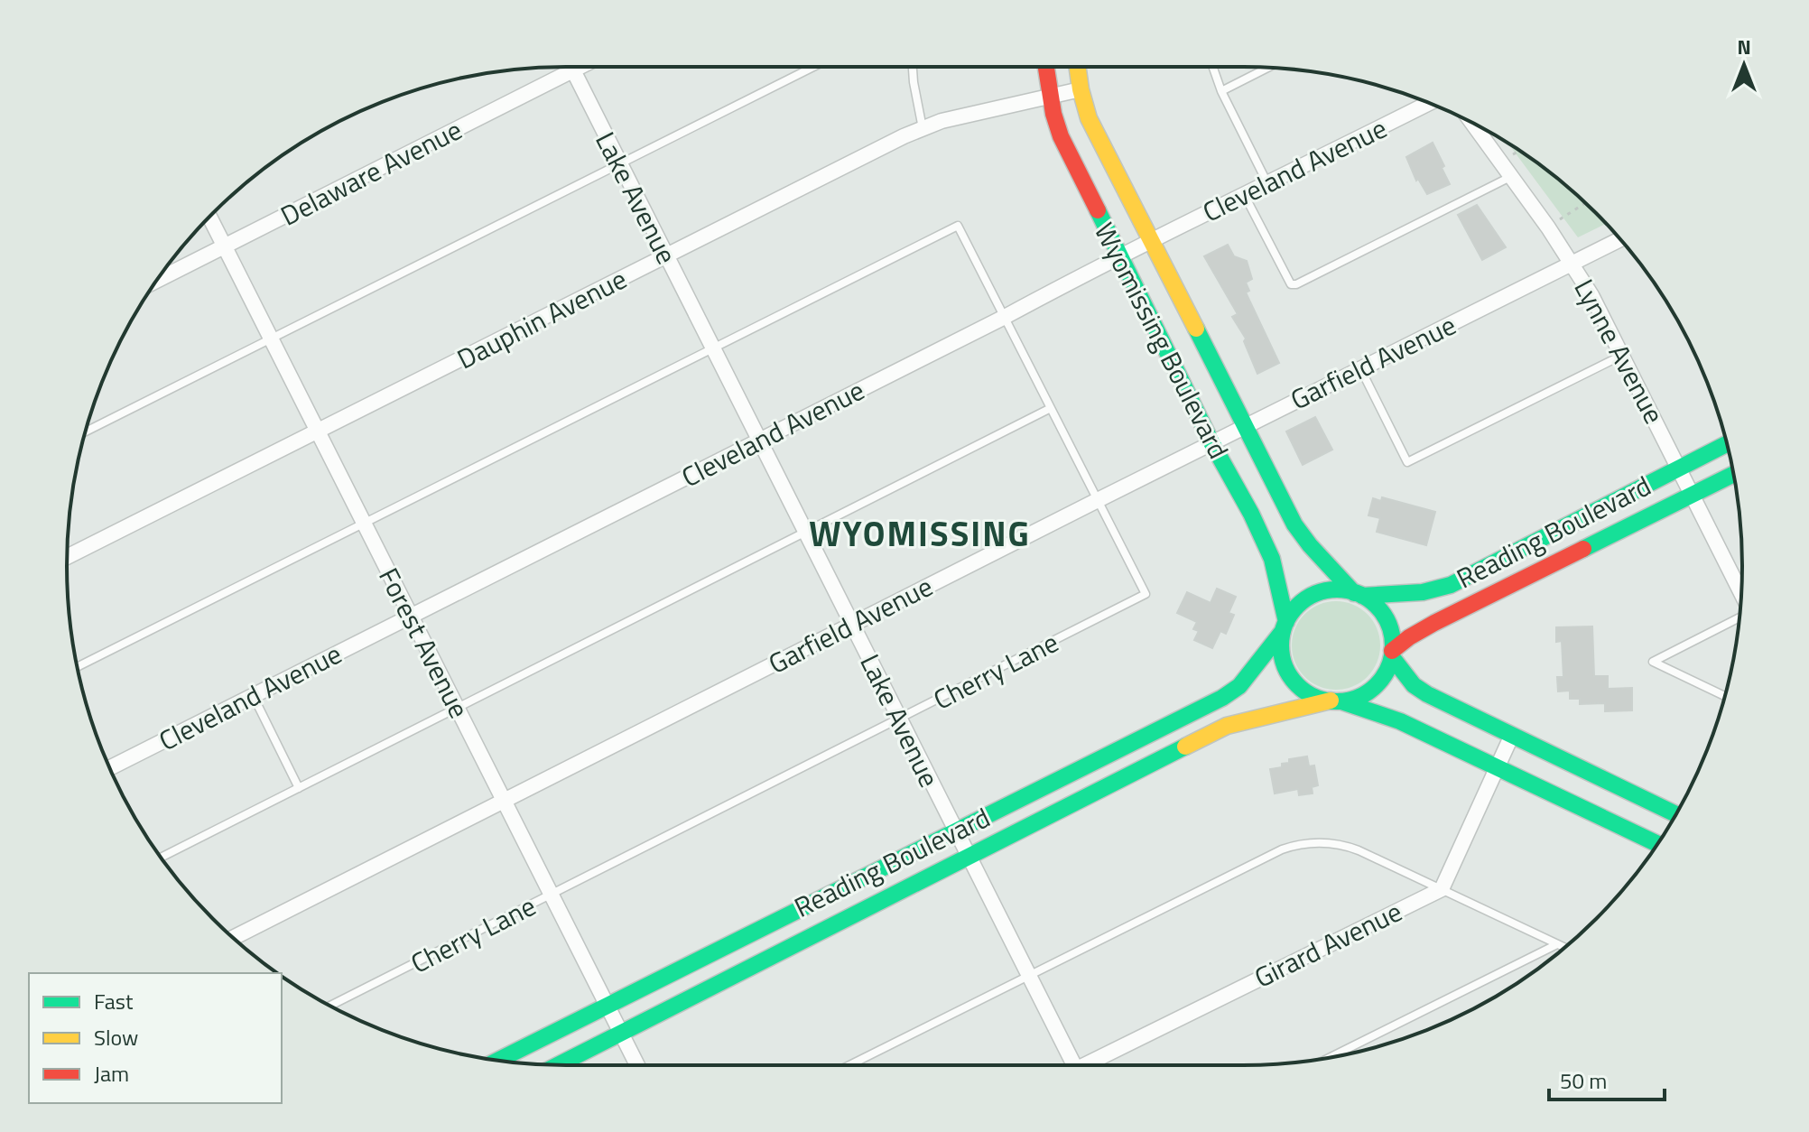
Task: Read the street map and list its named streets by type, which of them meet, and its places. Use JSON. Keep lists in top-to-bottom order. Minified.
{"streets":{"street":["Cleveland Avenue","Delaware Avenue","Lake Avenue","Dauphin Avenue","Wyomissing Boulevard","Lynne Avenue","Garfield Avenue","Reading Boulevard","Forest Avenue","Girard Avenue"],"lane":["Cherry Lane"]},"crossings":[["Cleveland Avenue","Lake Avenue"],["Cleveland Avenue","Wyomissing Boulevard"],["Cleveland Avenue","Forest Avenue"],["Cleveland Avenue","Cherry Lane"],["Delaware Avenue","Lake Avenue"],["Delaware Avenue","Forest Avenue"],["Lake Avenue","Dauphin Avenue"],["Lake Avenue","Garfield Avenue"],["Lake Avenue","Reading Boulevard"],["Lake Avenue","Cherry Lane"],["Dauphin Avenue","Wyomissing Boulevard"],["Dauphin Avenue","Forest Avenue"],["Wyomissing Boulevard","Garfield Avenue"],["Wyomissing Boulevard","Reading Boulevard"],["Lynne Avenue","Garfield Avenue"],["Lynne Avenue","Reading Boulevard"],["Garfield Avenue","Forest Avenue"],["Garfield Avenue","Cherry Lane"],["Reading Boulevard","Forest Avenue"],["Forest Avenue","Cherry Lane"]],"districts":["WYOMISSING"],"legend":["Fast","Slow","Jam"],"scale_bar":"50 m","north":"top"}
